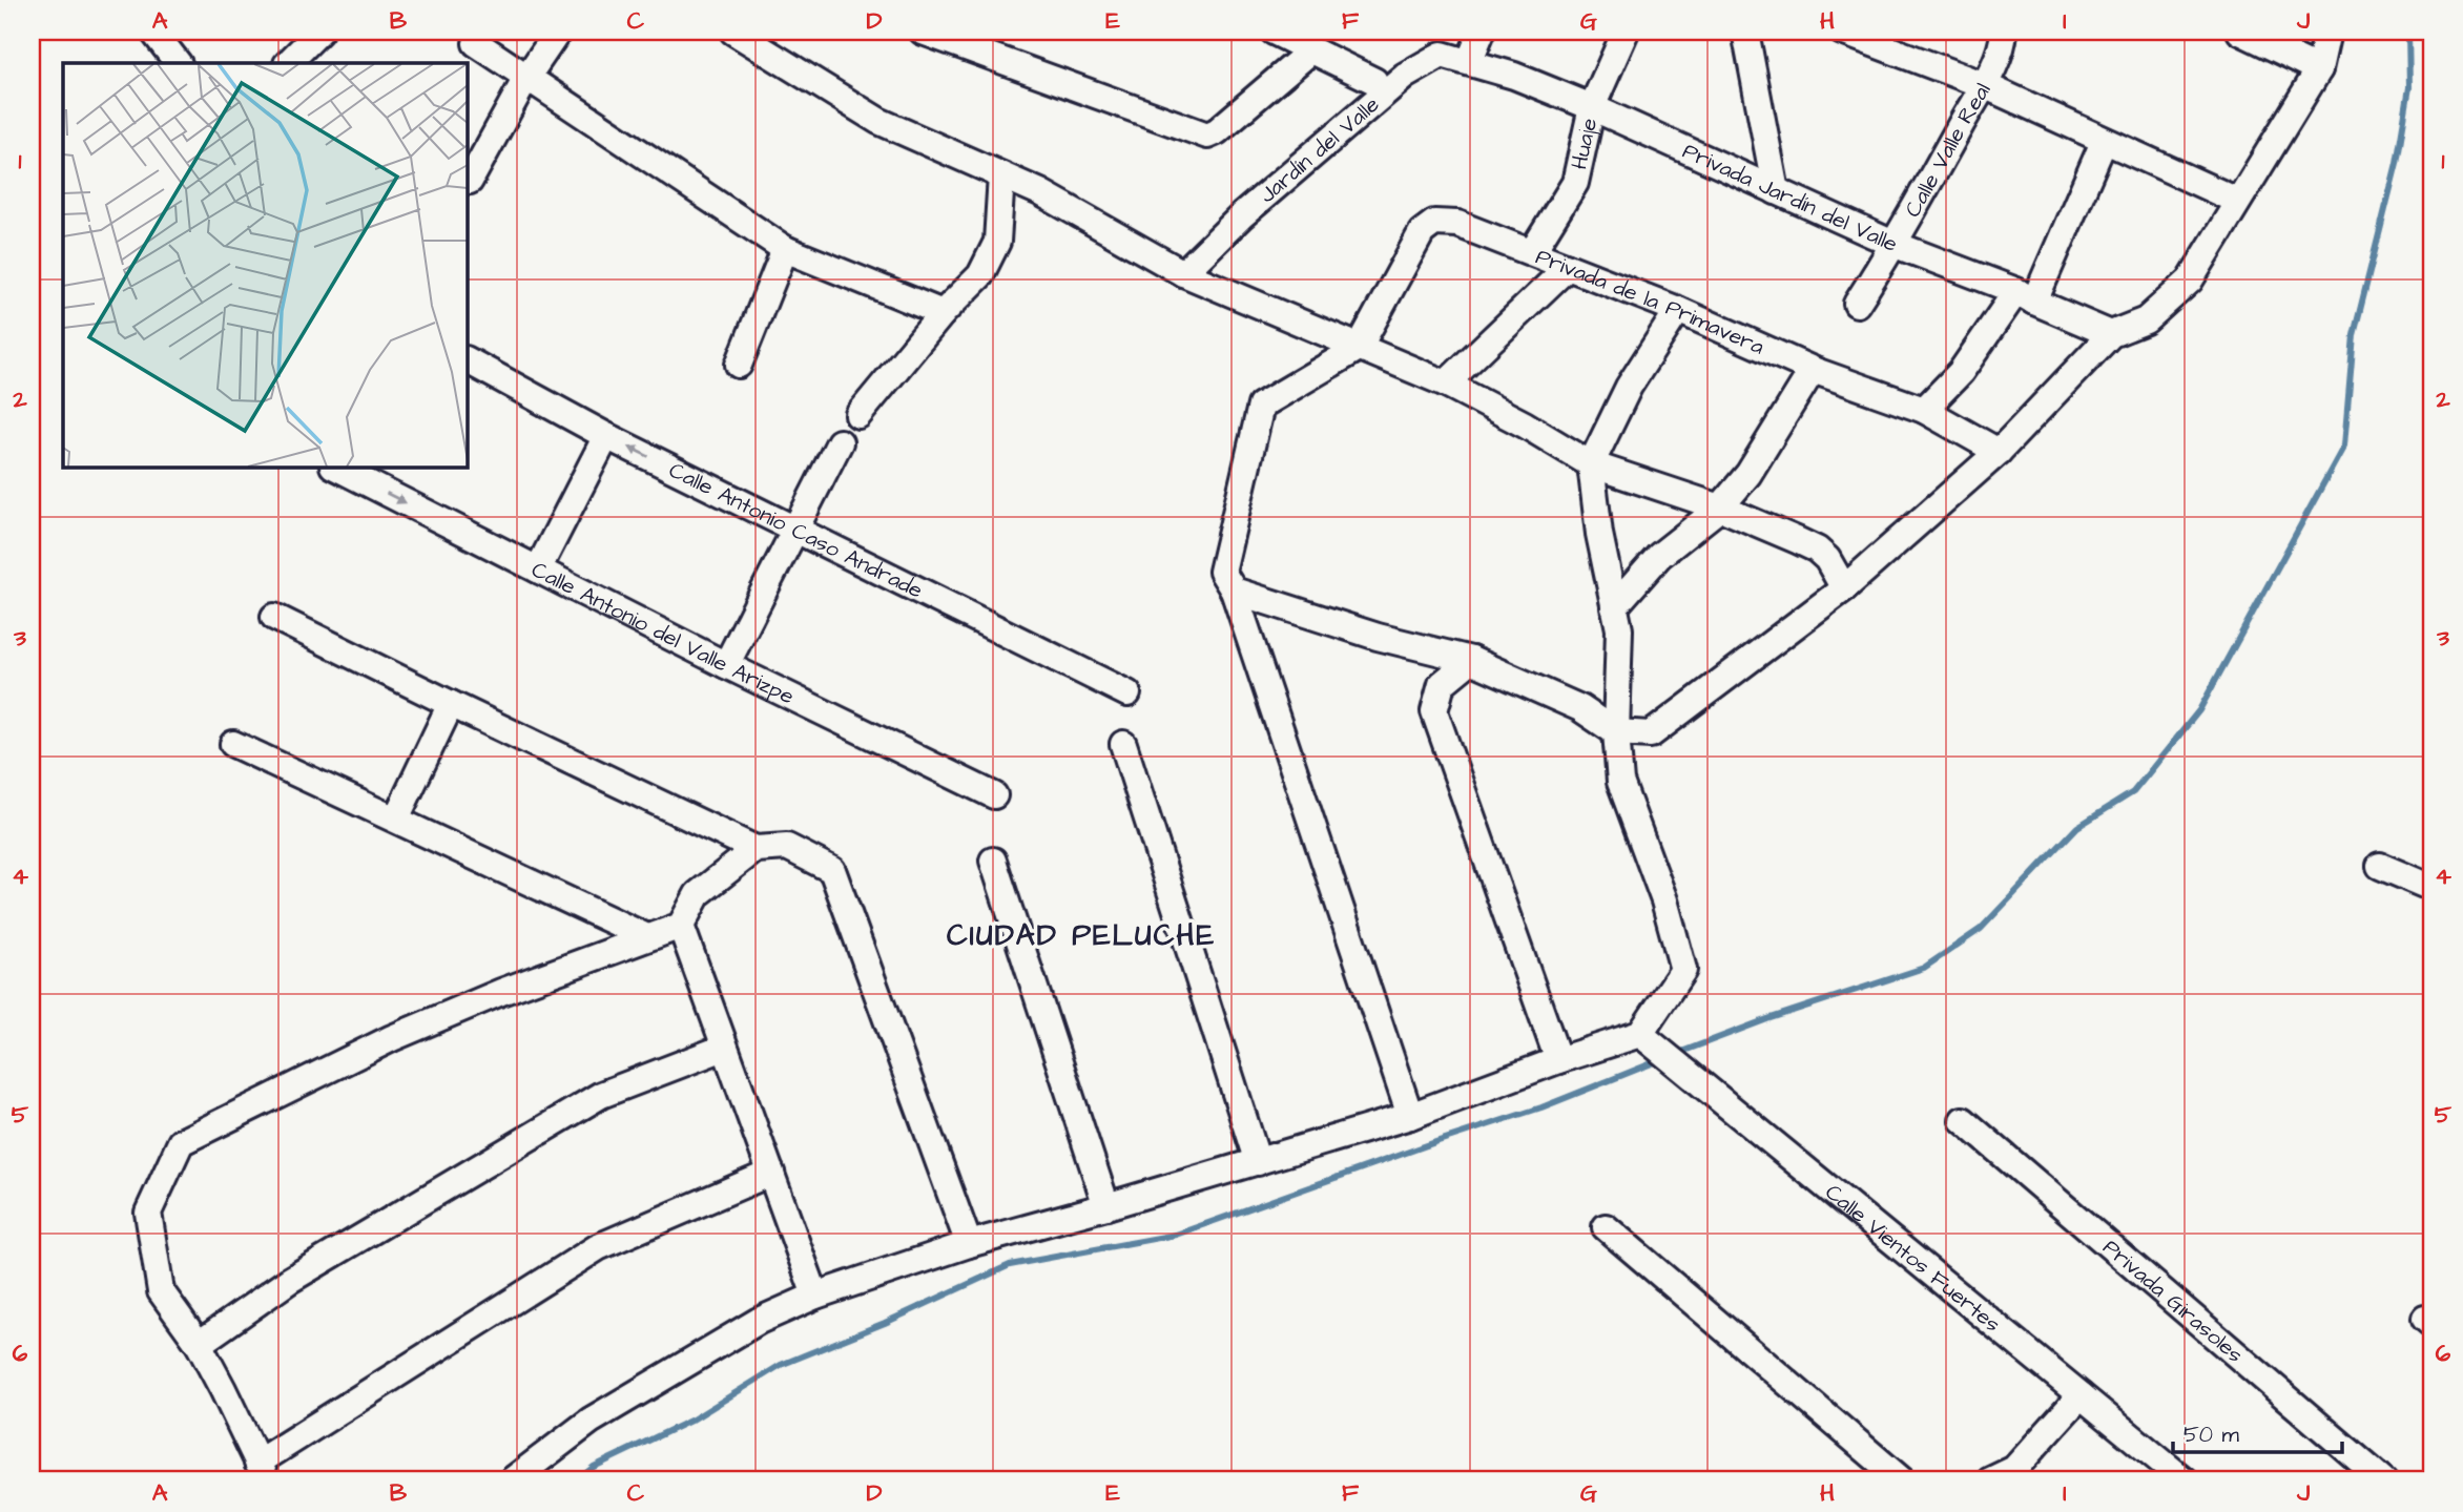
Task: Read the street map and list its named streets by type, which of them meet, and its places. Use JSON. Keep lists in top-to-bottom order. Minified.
{"streets":{"street":["Huaje","Jardín del Valle","Calle Valle Real","Privada Jardín del Valle","Privada de la Primavera","Calle Antonio Caso Andrade","Calle Antonio del Valle Arizpe","Calle Vientos Fuertes","Privada Girasoles"]},"crossings":[["Huaje","Privada Jardín del Valle"],["Huaje","Privada de la Primavera"],["Jardín del Valle","Privada Jardín del Valle"],["Calle Valle Real","Privada Jardín del Valle"]],"districts":["CIUDAD PELUCHE"],"scale_bar":"50 m","grid":{"columns":["A","B","C","D","E","F","G","H","I","J"],"rows":["1","2","3","4","5","6"]}}
